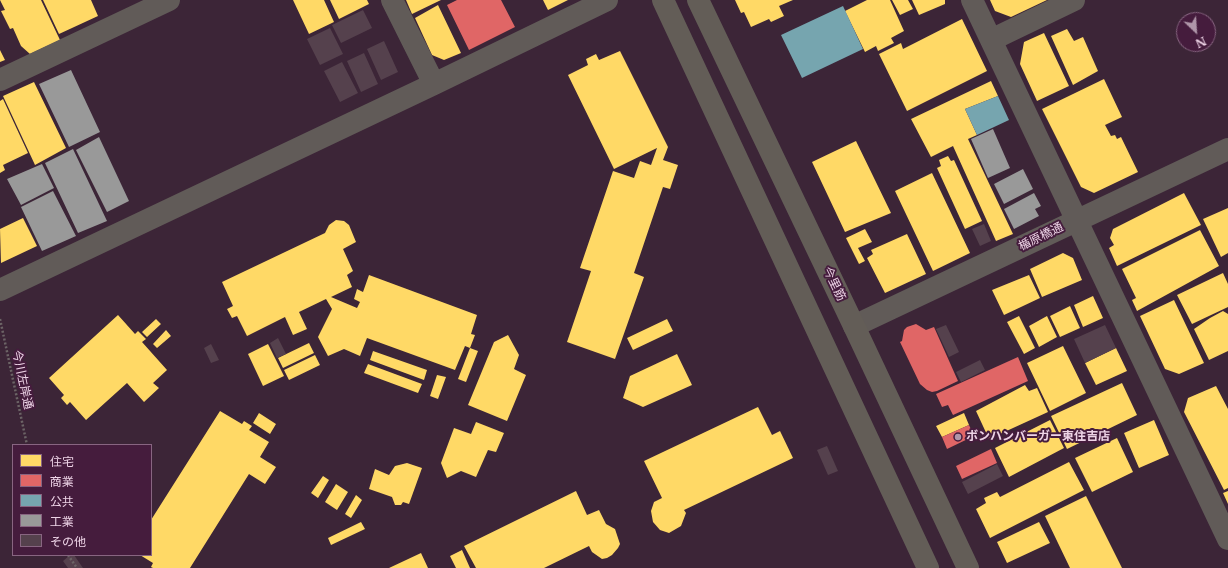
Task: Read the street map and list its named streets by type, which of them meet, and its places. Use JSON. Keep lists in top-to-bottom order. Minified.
{"streets":{"street":["楯原橋通","今里筋"],"path":["今川左岸通"]},"crossings":[["楯原橋通","今里筋"]],"places":["ボンハンバーガー東住吉店"],"legend":["住宅","商業","公共","工業","その他"],"north":"bottom right"}
